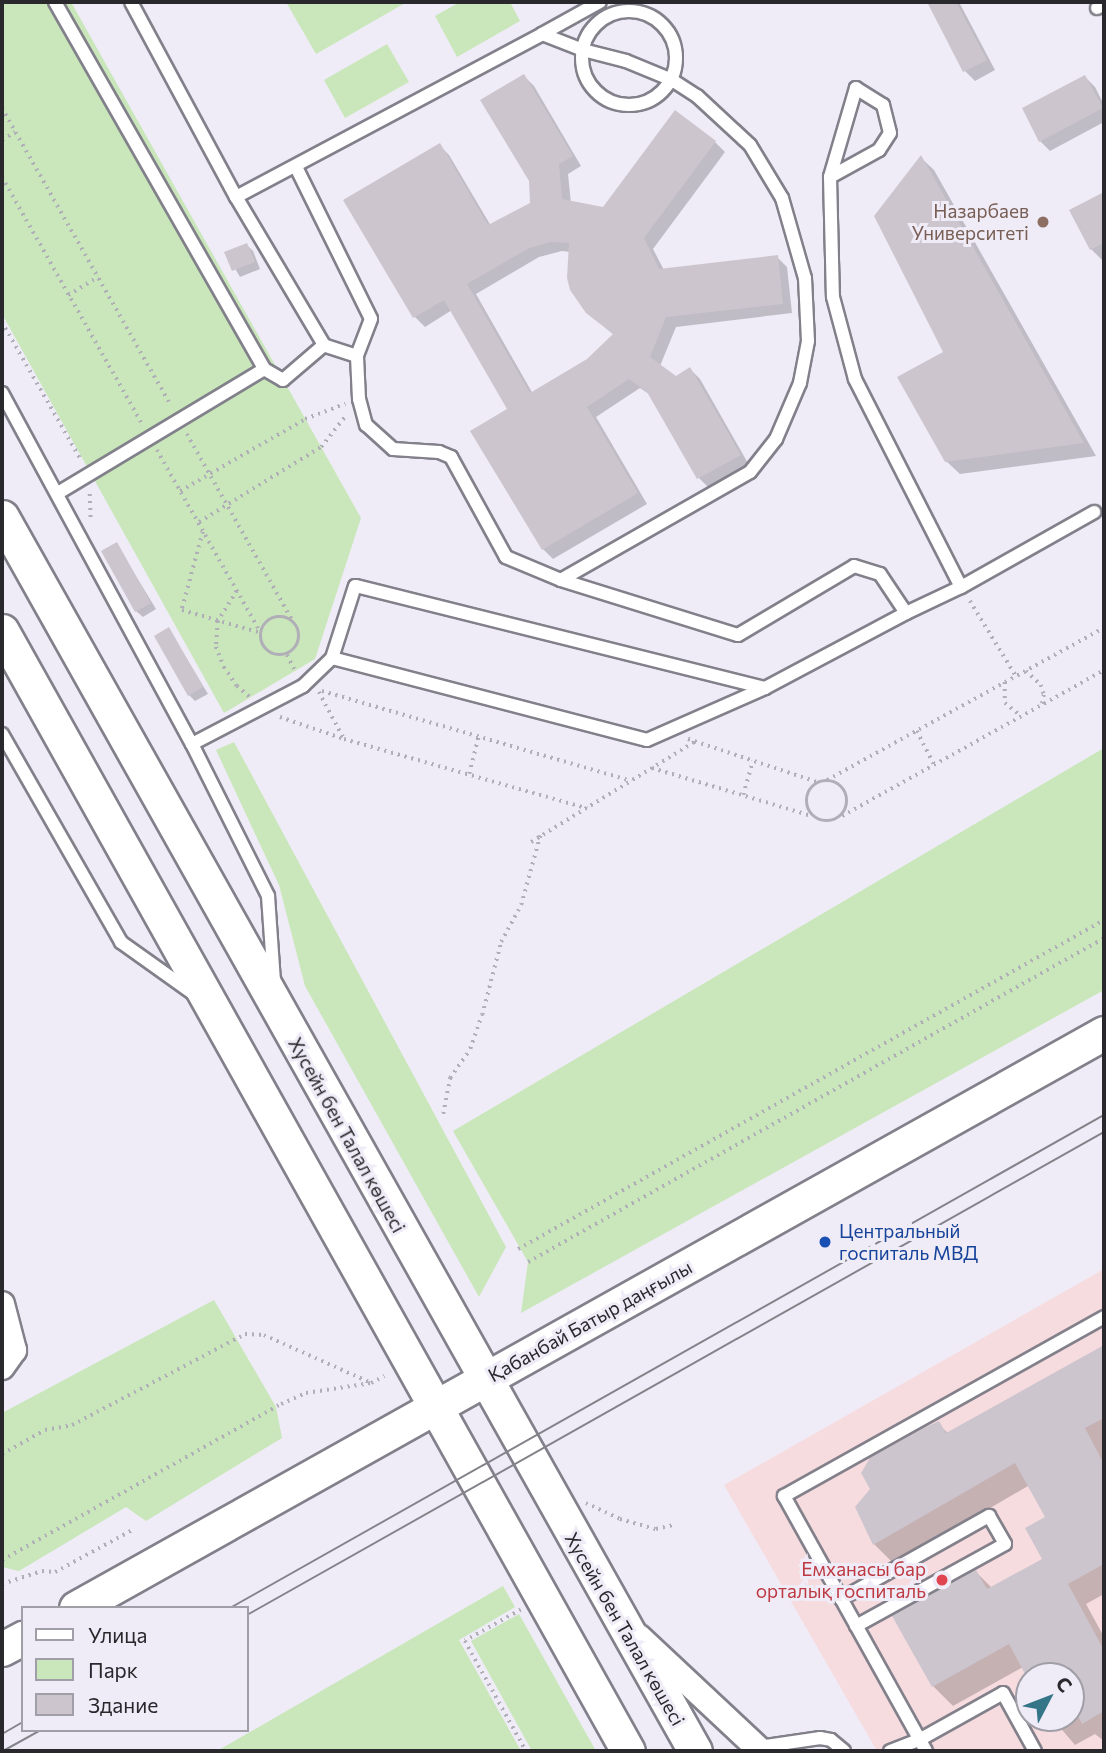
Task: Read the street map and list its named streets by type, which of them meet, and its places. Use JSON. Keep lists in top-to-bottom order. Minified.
{"streets":{"street":["Хусейн бен Талал көшесі","Қабанбай Батыр даңғылы"]},"crossings":[["Хусейн бен Талал көшесі","Қабанбай Батыр даңғылы"]],"places":["Назарбаев Университеті","Центральный госпиталь МВД","Емханасы бар орталық госпиталь"],"legend":["Улица","Парк","Здание"],"north":"top right"}
